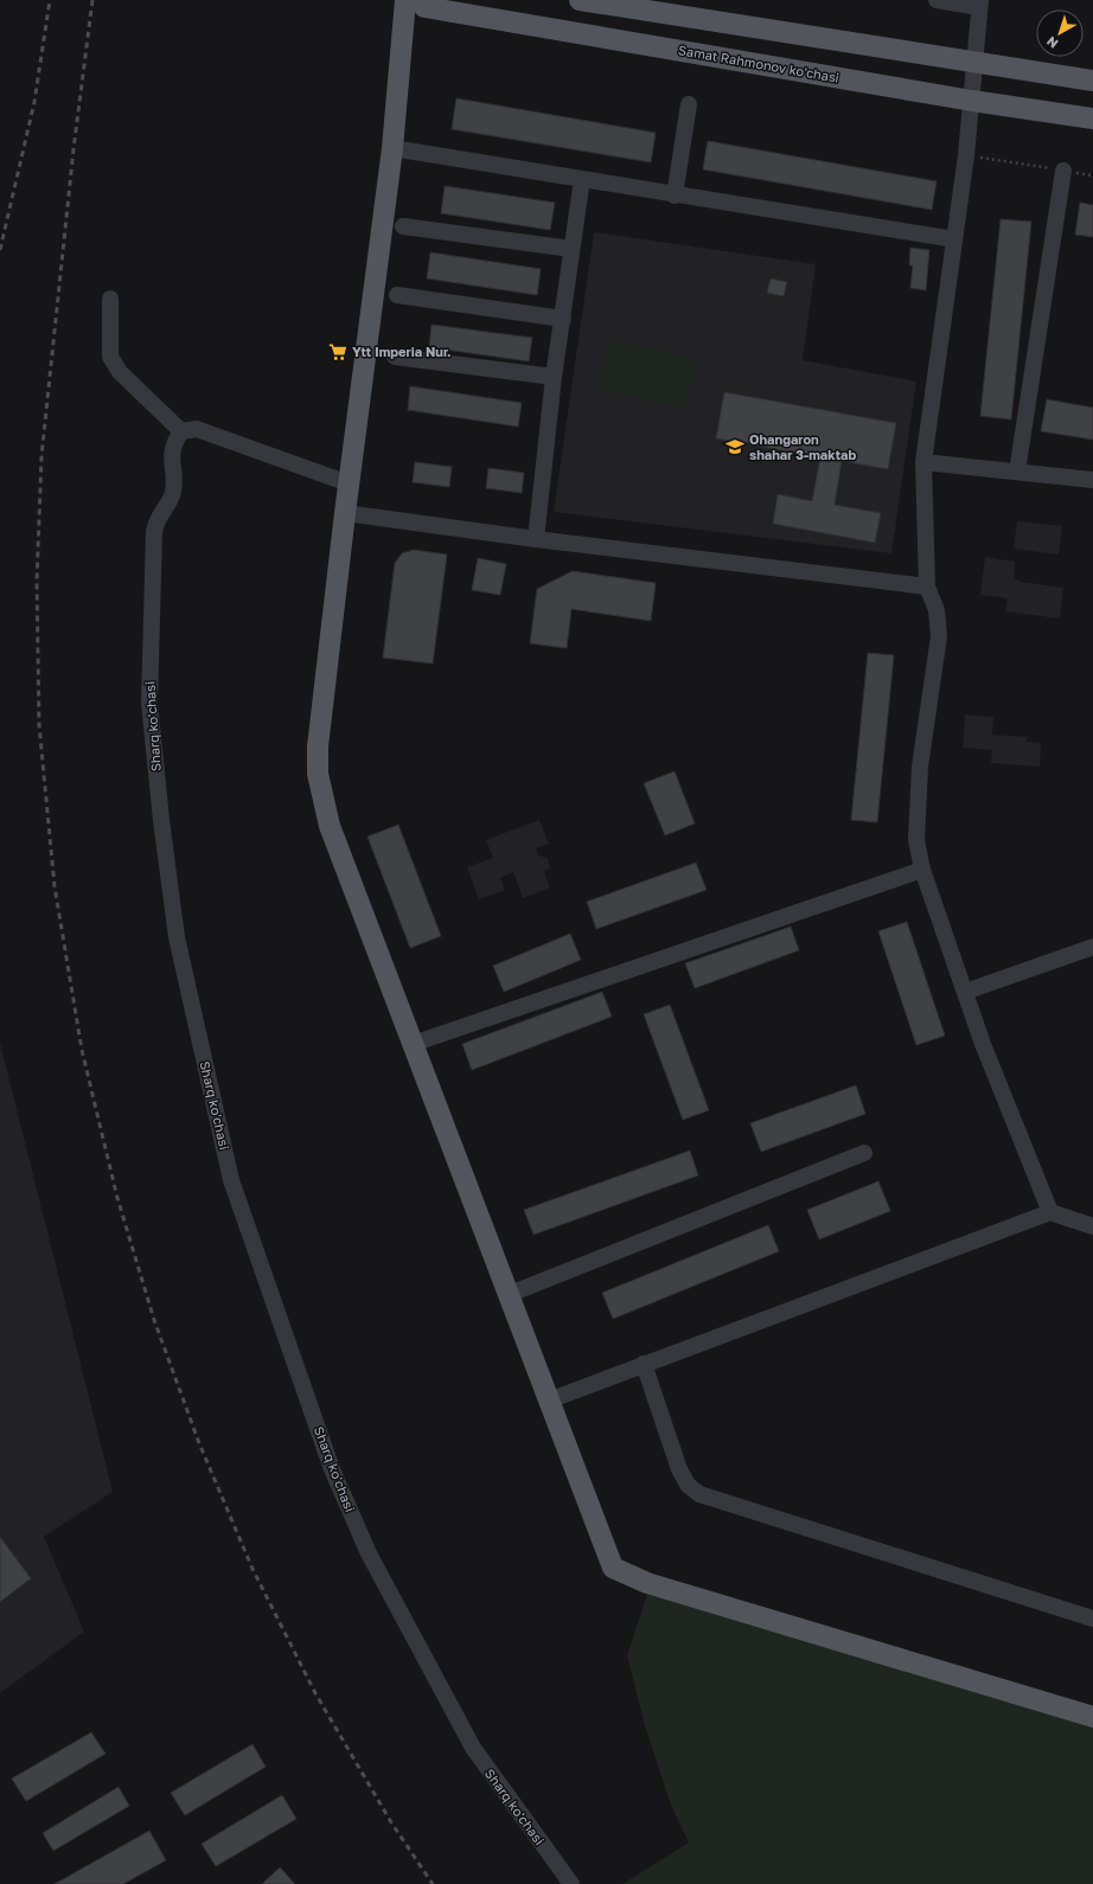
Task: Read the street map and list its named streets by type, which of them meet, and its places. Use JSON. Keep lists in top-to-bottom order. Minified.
{"streets":{"main road":["Samat Rahmonov ko'chasi"],"street":["Sharq ko'chasi"]},"places":{"supermarket":["Ytt Imperia Nur."],"school or university":["Ohangaron shahar 3-maktab"]},"north":"bottom left"}
